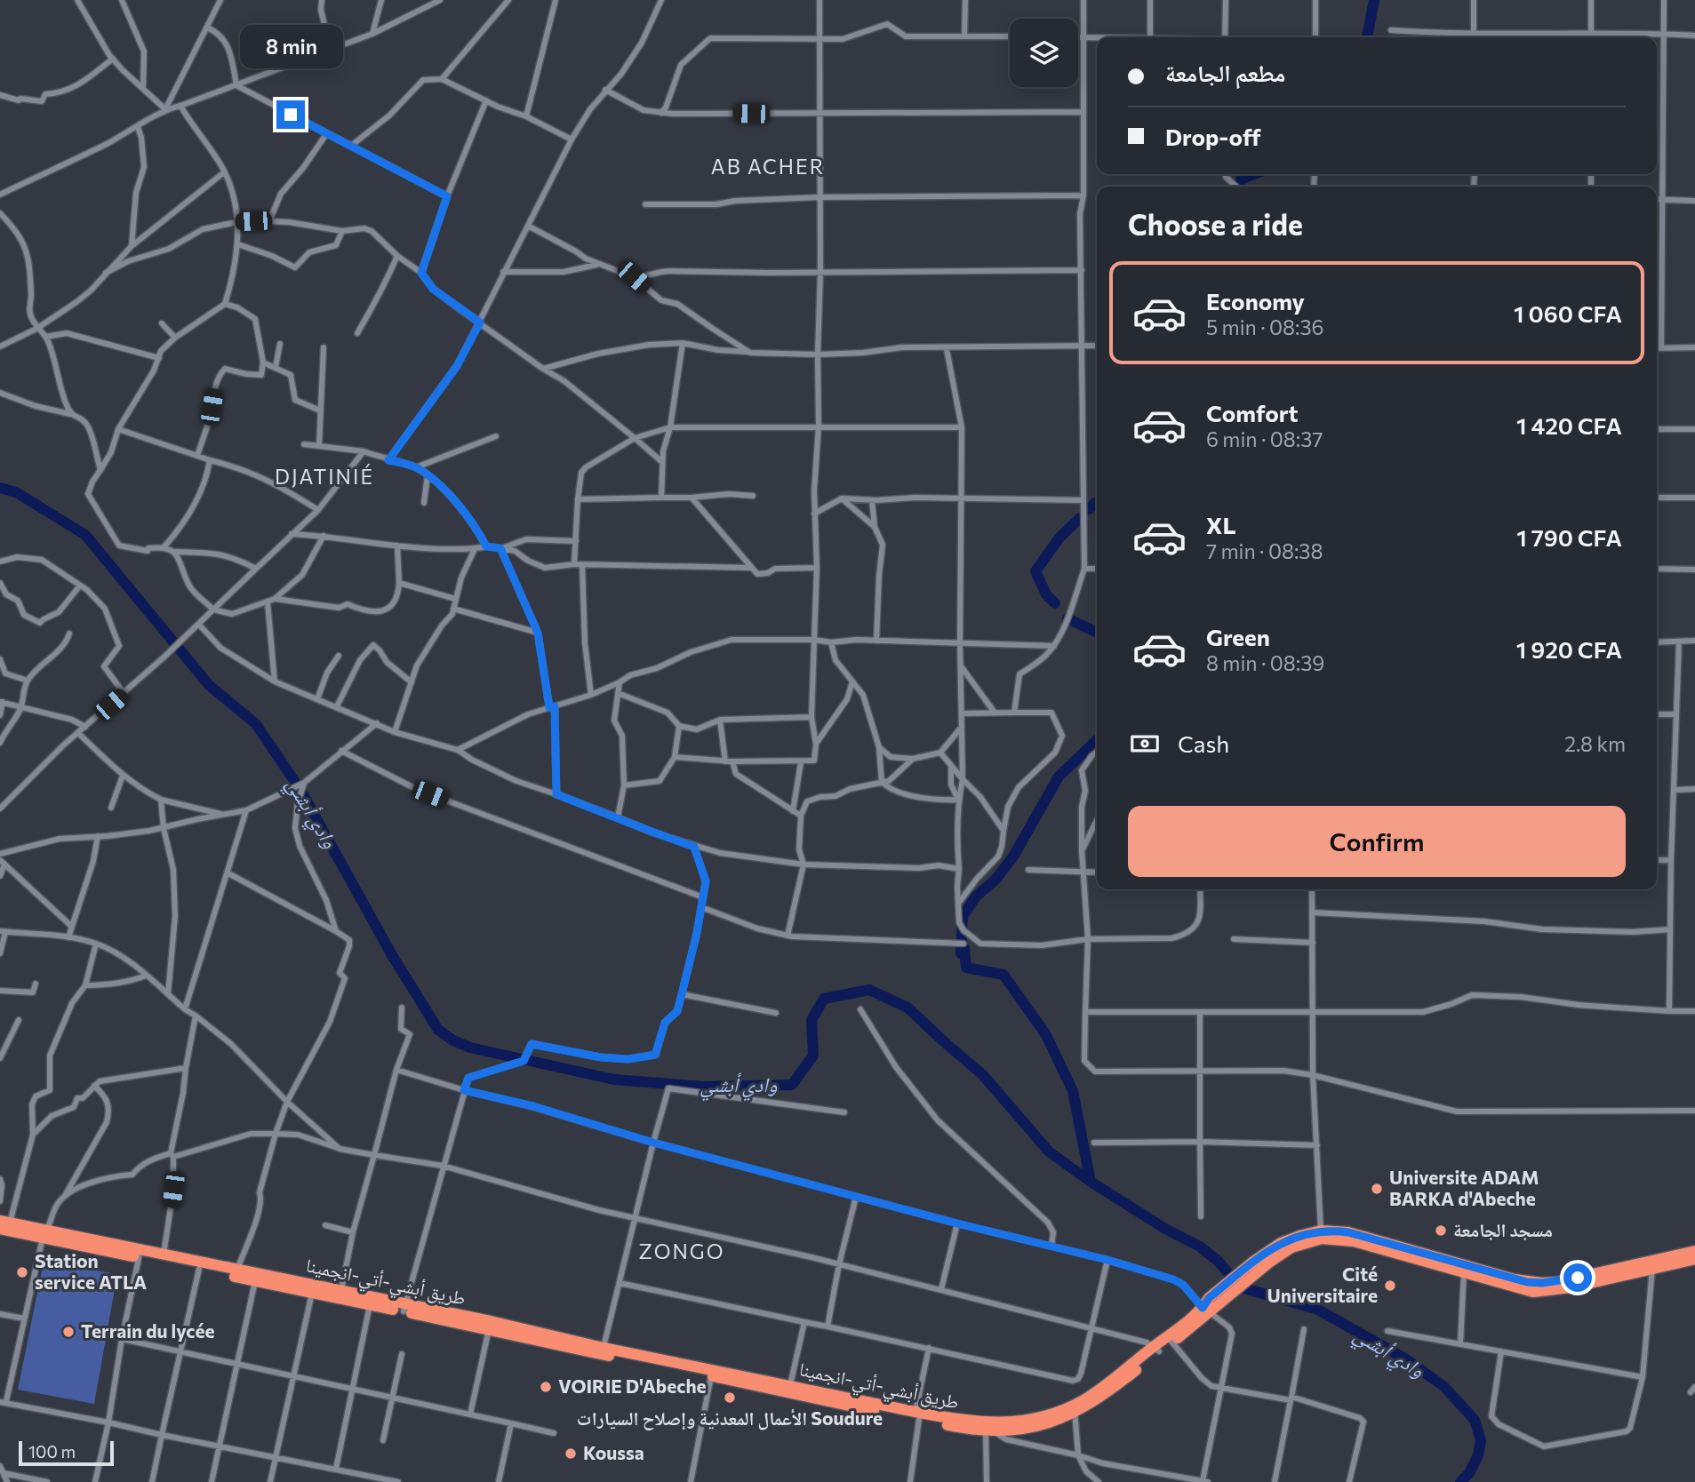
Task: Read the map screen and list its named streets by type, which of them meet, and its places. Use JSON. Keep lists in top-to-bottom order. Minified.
{"streets":{"highway":["طريق أبشي-أتي-انجمينا"]},"districts":["AB ACHER","DJATINIÉ","ZONGO"],"water":["وادي أبشي"],"places":["Universite ADAM BARKA d'Abeche","مسجد الجامعة","Station service ATLA","Cité Universitaire","Terrain du lycée","VOIRIE D'Abeche","الأعمال المعدنية وإصلاح السيارات Soudure","Koussa"],"scale_bar":"100 m","page":{"bubble":"8 min","banner":["مطعم الجامعة","Drop-off"],"heading":"Choose a ride","list":[{"name":"Economy","note":"5 min · 08:36","value":"1 060 CFA"},{"name":"Comfort","note":"6 min · 08:37","value":"1 420 CFA"},{"name":"XL","note":"7 min · 08:38","value":"1 790 CFA"},{"name":"Green","note":"8 min · 08:39","value":"1 920 CFA"}],"pay":["Cash","2.8 km"],"buttons":"Confirm","scale":"100 m"}}
